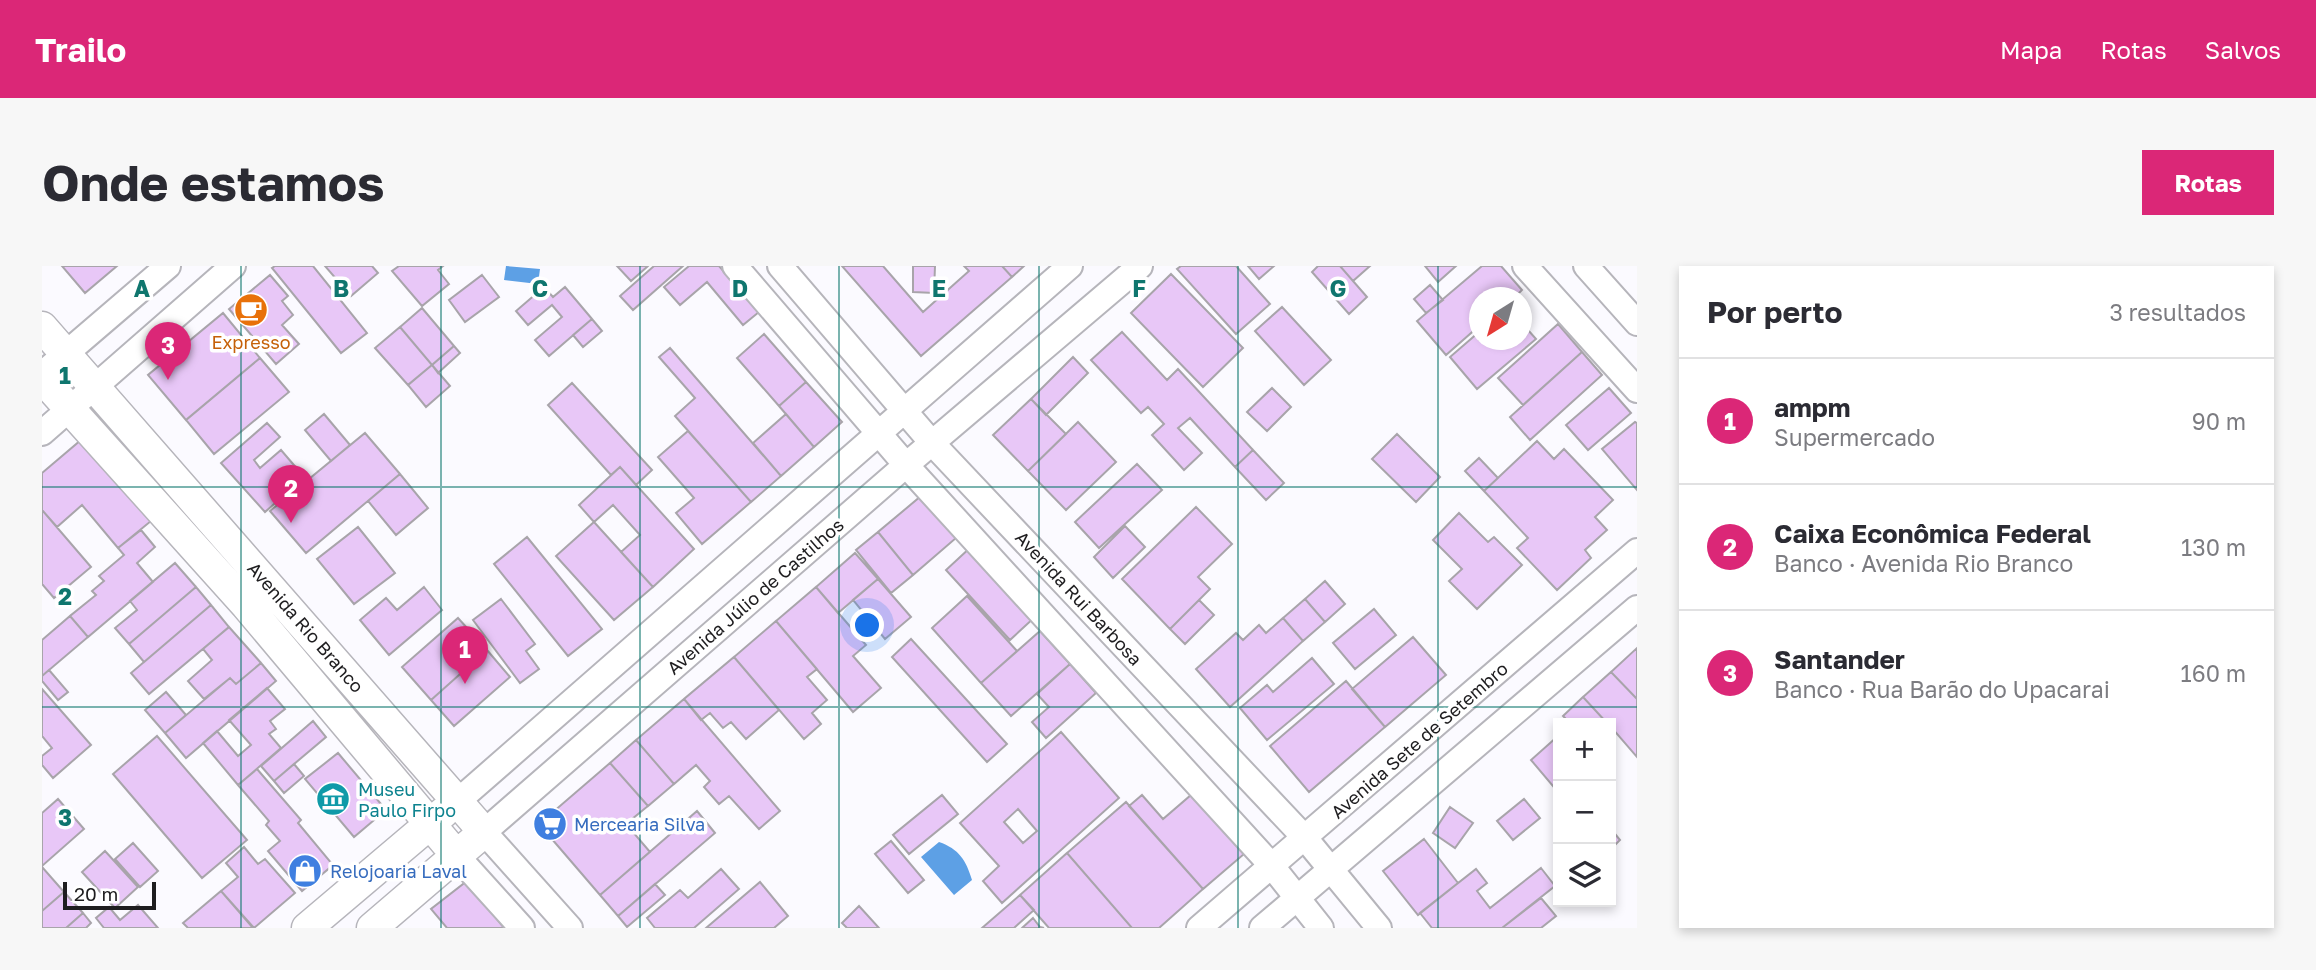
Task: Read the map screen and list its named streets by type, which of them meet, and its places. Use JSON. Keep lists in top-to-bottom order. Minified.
{"streets":{"street":["Avenida Júlio de Castilhos","Avenida Rui Barbosa","Avenida Rio Branco","Avenida Sete de Setembro"]},"crossings":[["Avenida Júlio de Castilhos","Avenida Rui Barbosa"],["Avenida Júlio de Castilhos","Avenida Rio Branco"],["Avenida Rui Barbosa","Avenida Sete de Setembro"]],"places":{"cafe":["Expresso"],"museum":["Museu Paulo Firpo"],"supermarket":["Mercearia Silva"],"shop":["Relojoaria Laval"]},"scale_bar":"20 m","north":"bottom left","page":{"header":"Trailo","nav":["Mapa","Rotas","Salvos"],"buttons":"Rotas","title":"Onde estamos","heading":["Por perto","3 resultados"],"pins":["3","2","1"],"list":[{"mark":"1","name":"ampm","note":"Supermercado","value":"90 m"},{"mark":"2","name":"Caixa Econômica Federal","note":"Banco · Avenida Rio Branco","value":"130 m"},{"mark":"3","name":"Santander","note":"Banco · Rua Barão do Upacarai","value":"160 m"}],"map_buttons":["+","−"],"scale":"20 m"},"grid":{"columns":["A","B","C","D","E","F","G"],"rows":["1","2","3"]}}
